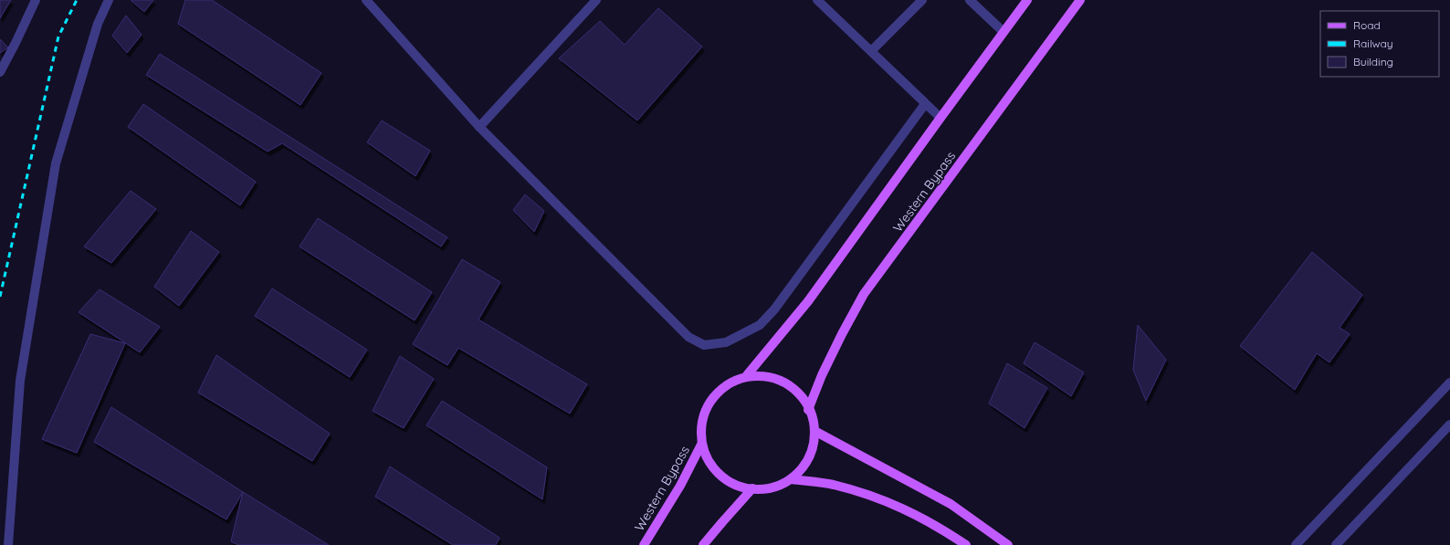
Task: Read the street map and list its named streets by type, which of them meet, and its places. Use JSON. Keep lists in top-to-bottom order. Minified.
{"streets":{"main road":["Western Bypass"]},"legend":["Road","Railway","Building"]}
